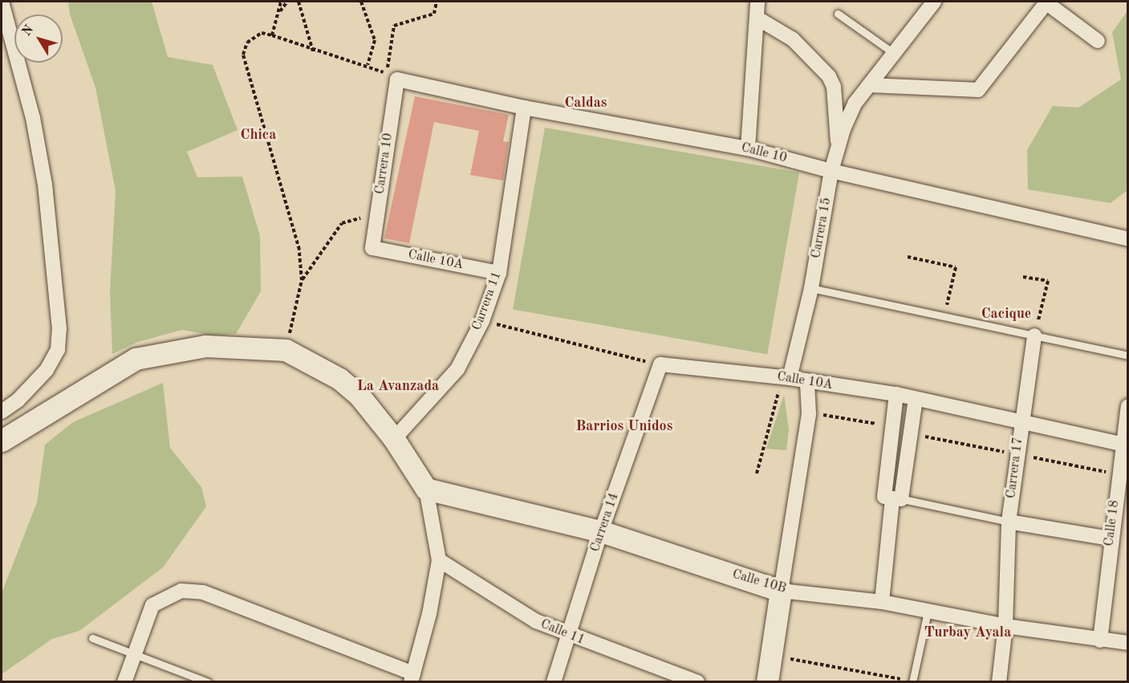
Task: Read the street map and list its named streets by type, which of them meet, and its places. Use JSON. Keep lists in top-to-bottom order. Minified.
{"streets":{"main road":["Calle 10B"],"street":["Calle 10","Carrera 10","Carrera 15","Calle 10A","Carrera 11","Carrera 17","Carrera 14","Calle 18","Calle 11"]},"crossings":[["Calle 10","Carrera 10"],["Calle 10","Carrera 15"],["Calle 10","Carrera 11"],["Carrera 10","Calle 10A"],["Carrera 15","Calle 10A"],["Calle 10A","Carrera 11"],["Calle 10A","Carrera 17"],["Calle 10A","Carrera 14"],["Calle 10A","Calle 18"],["Carrera 17","Calle 10B"],["Carrera 14","Calle 10B"],["Carrera 14","Calle 11"],["Calle 18","Calle 10B"]],"districts":["Caldas","Chica","Cacique","La Avanzada","Barrios Unidos","Turbay Ayala"],"north":"top left"}
